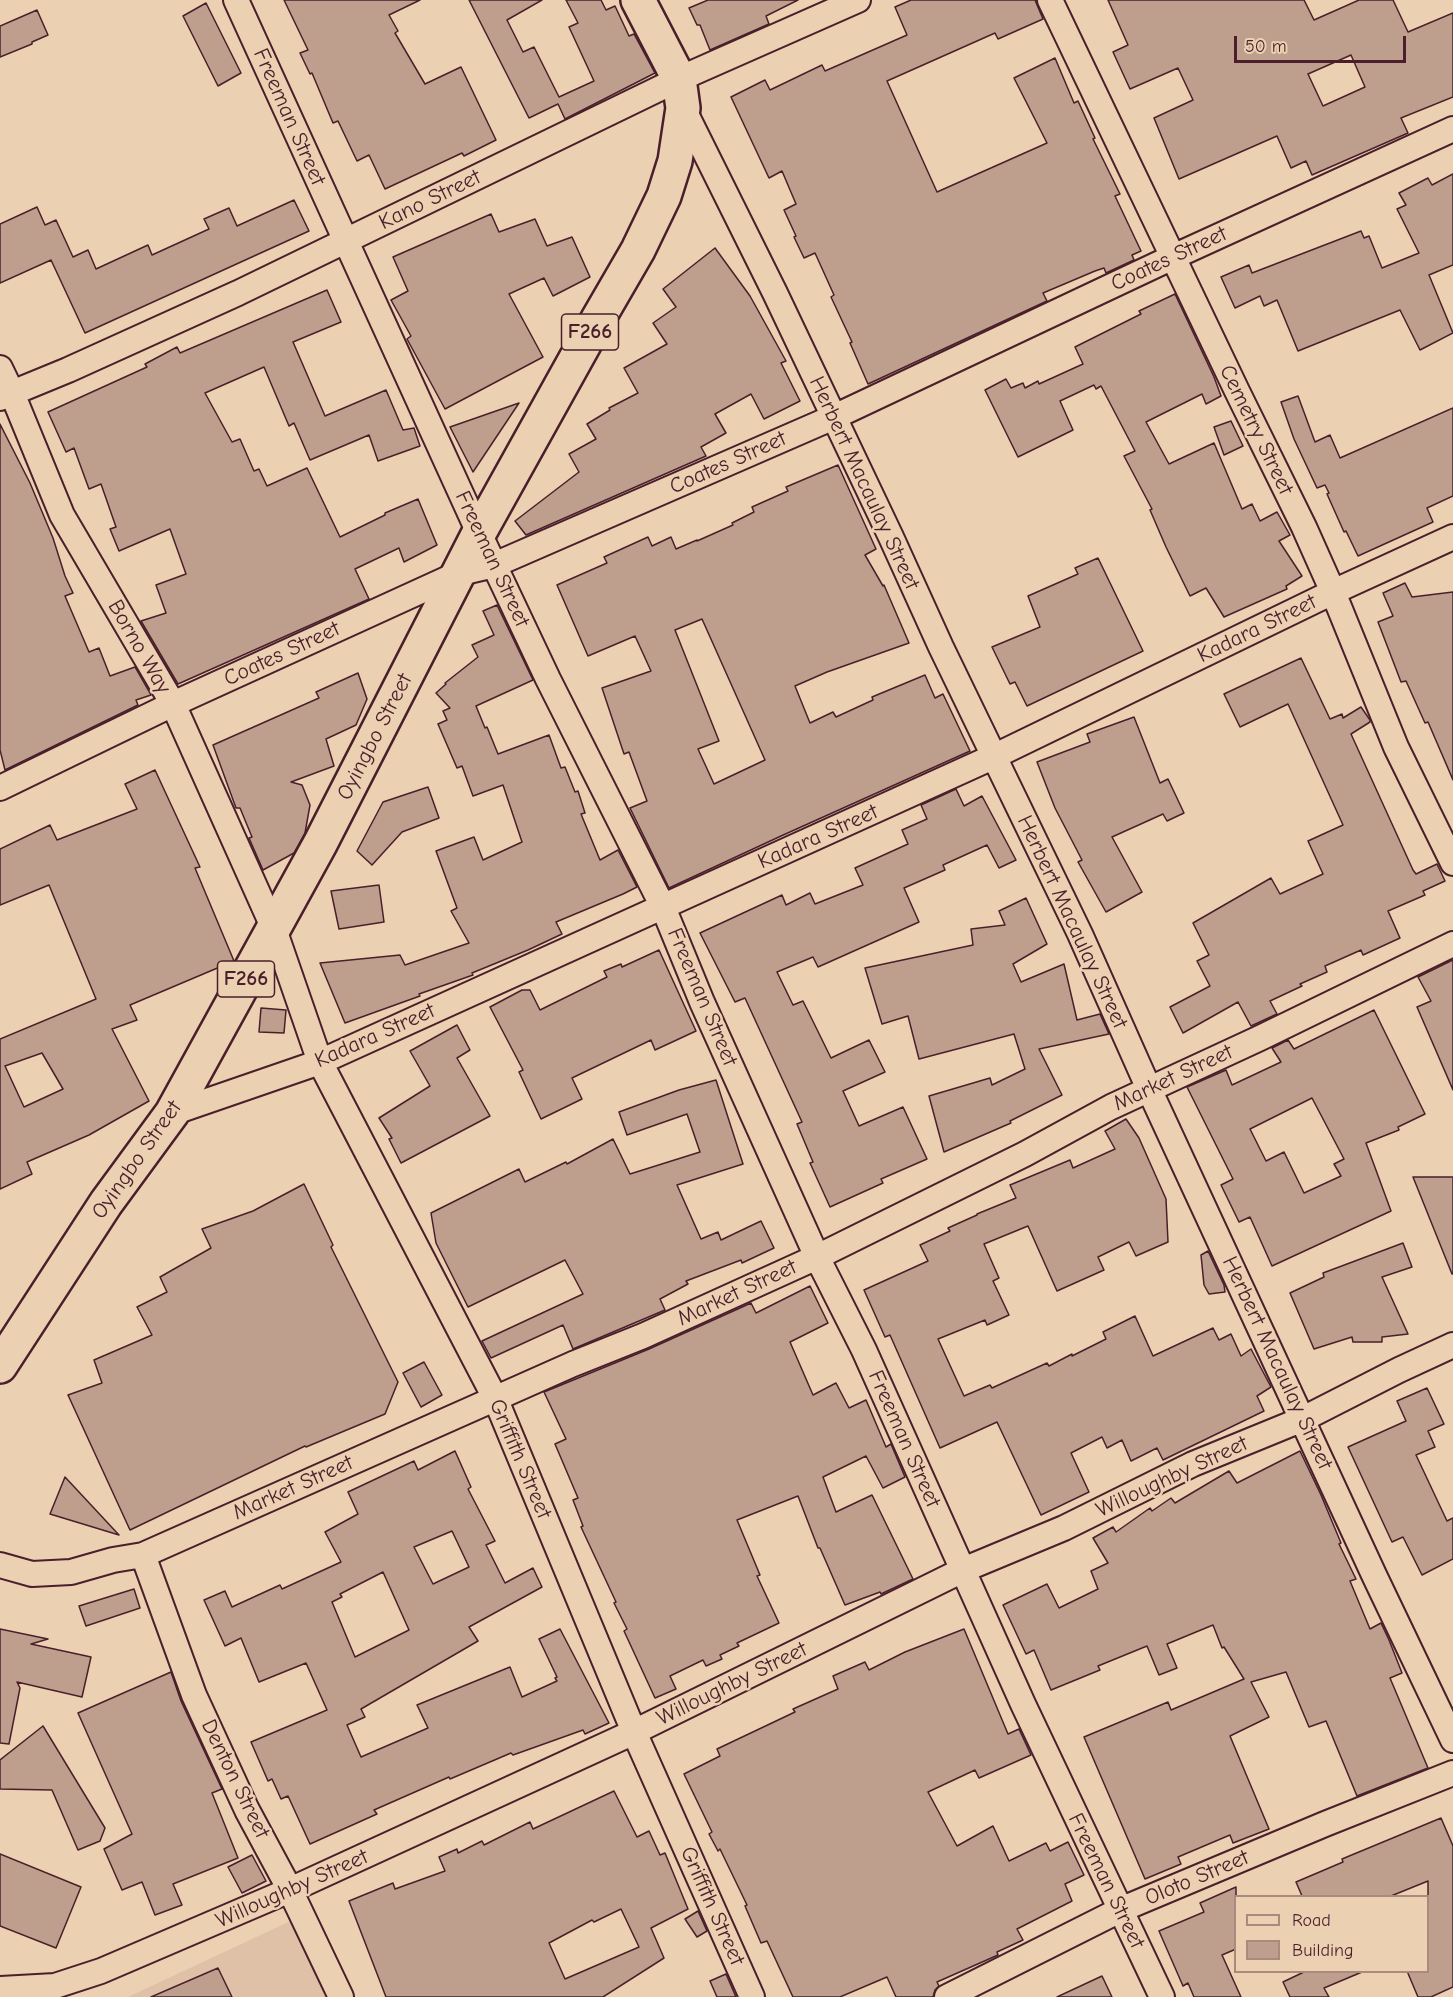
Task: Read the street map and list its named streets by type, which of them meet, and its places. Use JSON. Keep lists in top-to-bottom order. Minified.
{"streets":{"highway":["F266","Oyingbo Street"],"street":["Freeman Street","Kano Street","Coates Street","Cemetry Street","Herbert Macaulay Street","Kadara Street","Borno Way","Market Street","Griffith Street","Willoughby Street","Denton Street","Oloto Street"]},"crossings":[["Freeman Street","Kano Street"],["Freeman Street","Coates Street"],["Freeman Street","Kadara Street"],["Freeman Street","Oyingbo Street"],["Freeman Street","Market Street"],["Freeman Street","Willoughby Street"],["Freeman Street","Oloto Street"],["Kano Street","Herbert Macaulay Street"],["Kano Street","Borno Way"],["Kano Street","Oyingbo Street"],["Coates Street","Cemetry Street"],["Coates Street","Herbert Macaulay Street"],["Coates Street","Borno Way"],["Coates Street","Oyingbo Street"],["Cemetry Street","Kadara Street"],["Herbert Macaulay Street","Kadara Street"],["Herbert Macaulay Street","Oyingbo Street"],["Herbert Macaulay Street","Market Street"],["Herbert Macaulay Street","Willoughby Street"],["Kadara Street","Oyingbo Street"],["Kadara Street","Griffith Street"],["Borno Way","Oyingbo Street"],["Borno Way","Griffith Street"],["Oyingbo Street","Griffith Street"],["Market Street","Griffith Street"],["Market Street","Denton Street"],["Griffith Street","Willoughby Street"],["Willoughby Street","Denton Street"]],"legend":["Road","Building"],"scale_bar":"50 m"}
